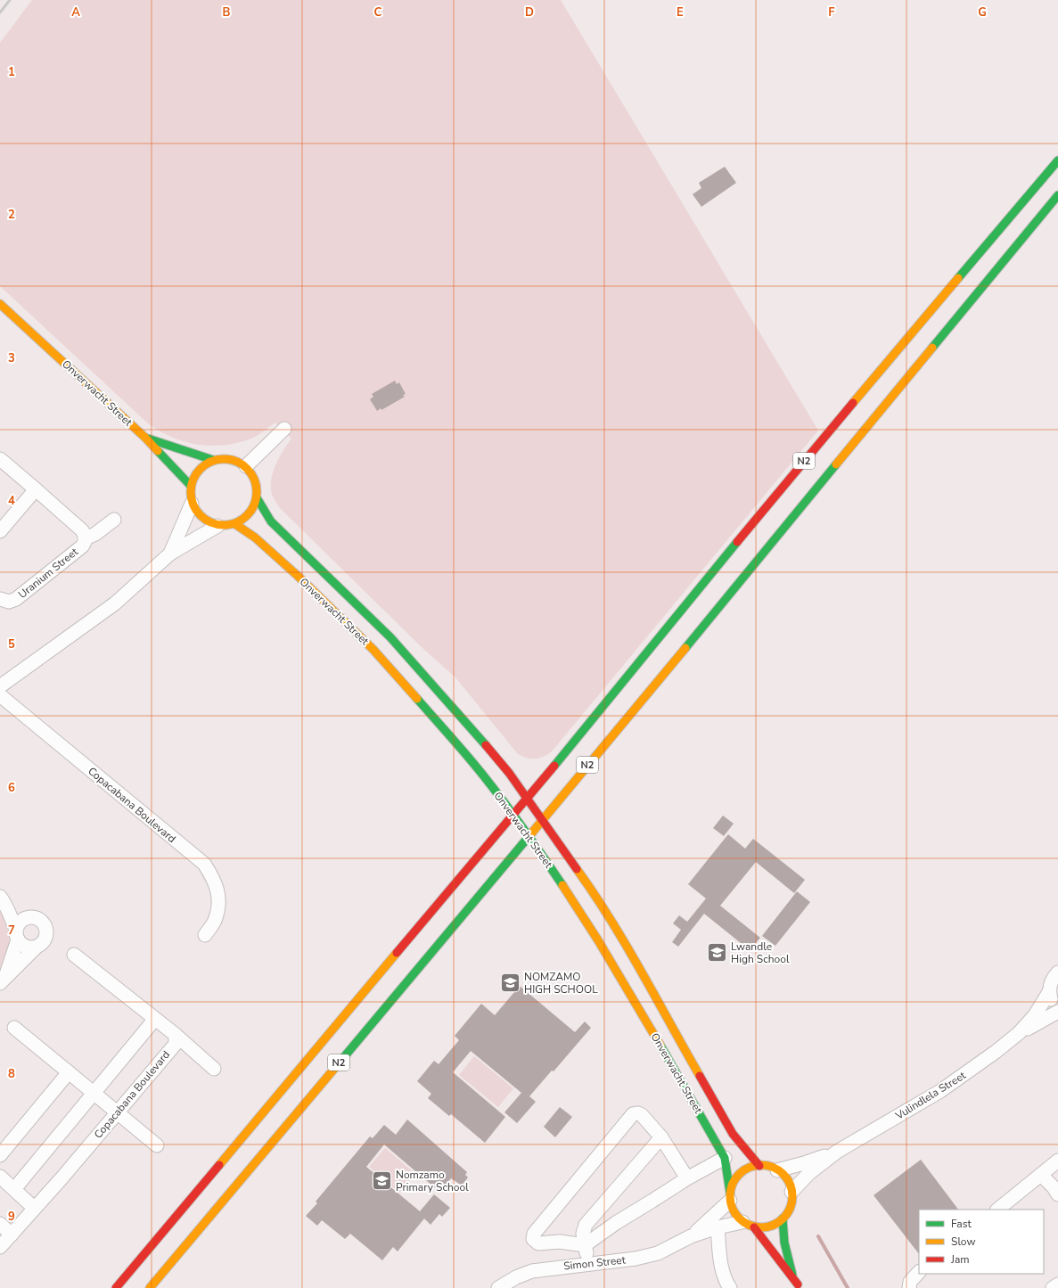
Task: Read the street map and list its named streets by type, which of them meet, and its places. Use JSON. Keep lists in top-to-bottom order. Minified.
{"streets":{"main road":["Onverwacht Street","N2"],"street":["Uranium Street","Copacabana Boulevard","Vulindlela Street","Simon Street"]},"crossings":[["Onverwacht Street","N2"],["Onverwacht Street","Vulindlela Street"],["Onverwacht Street","Simon Street"],["Vulindlela Street","Simon Street"]],"places":{"school or university":["Lwandle High School","NOMZAMO HIGH SCHOOL","Nomzamo Primary School"]},"legend":["Fast","Slow","Jam"],"grid":{"columns":["A","B","C","D","E","F","G"],"rows":["1","2","3","4","5","6","7","8","9"]}}
